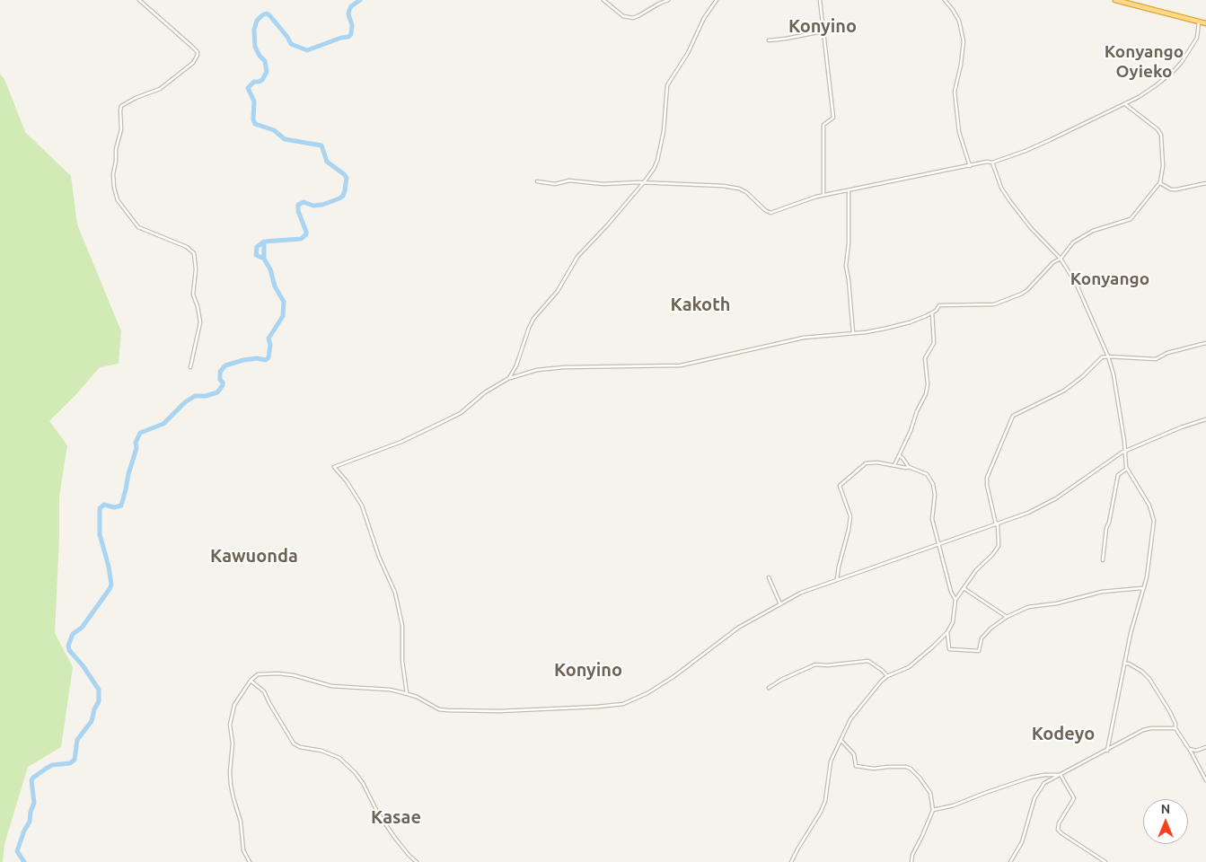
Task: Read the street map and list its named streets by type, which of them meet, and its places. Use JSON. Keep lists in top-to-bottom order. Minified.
{"districts":["Konyino","Konyango Oyieko","Konyango","Kakoth","Kawuonda","Konyino","Kodeyo","Kasae"],"north":"top"}
